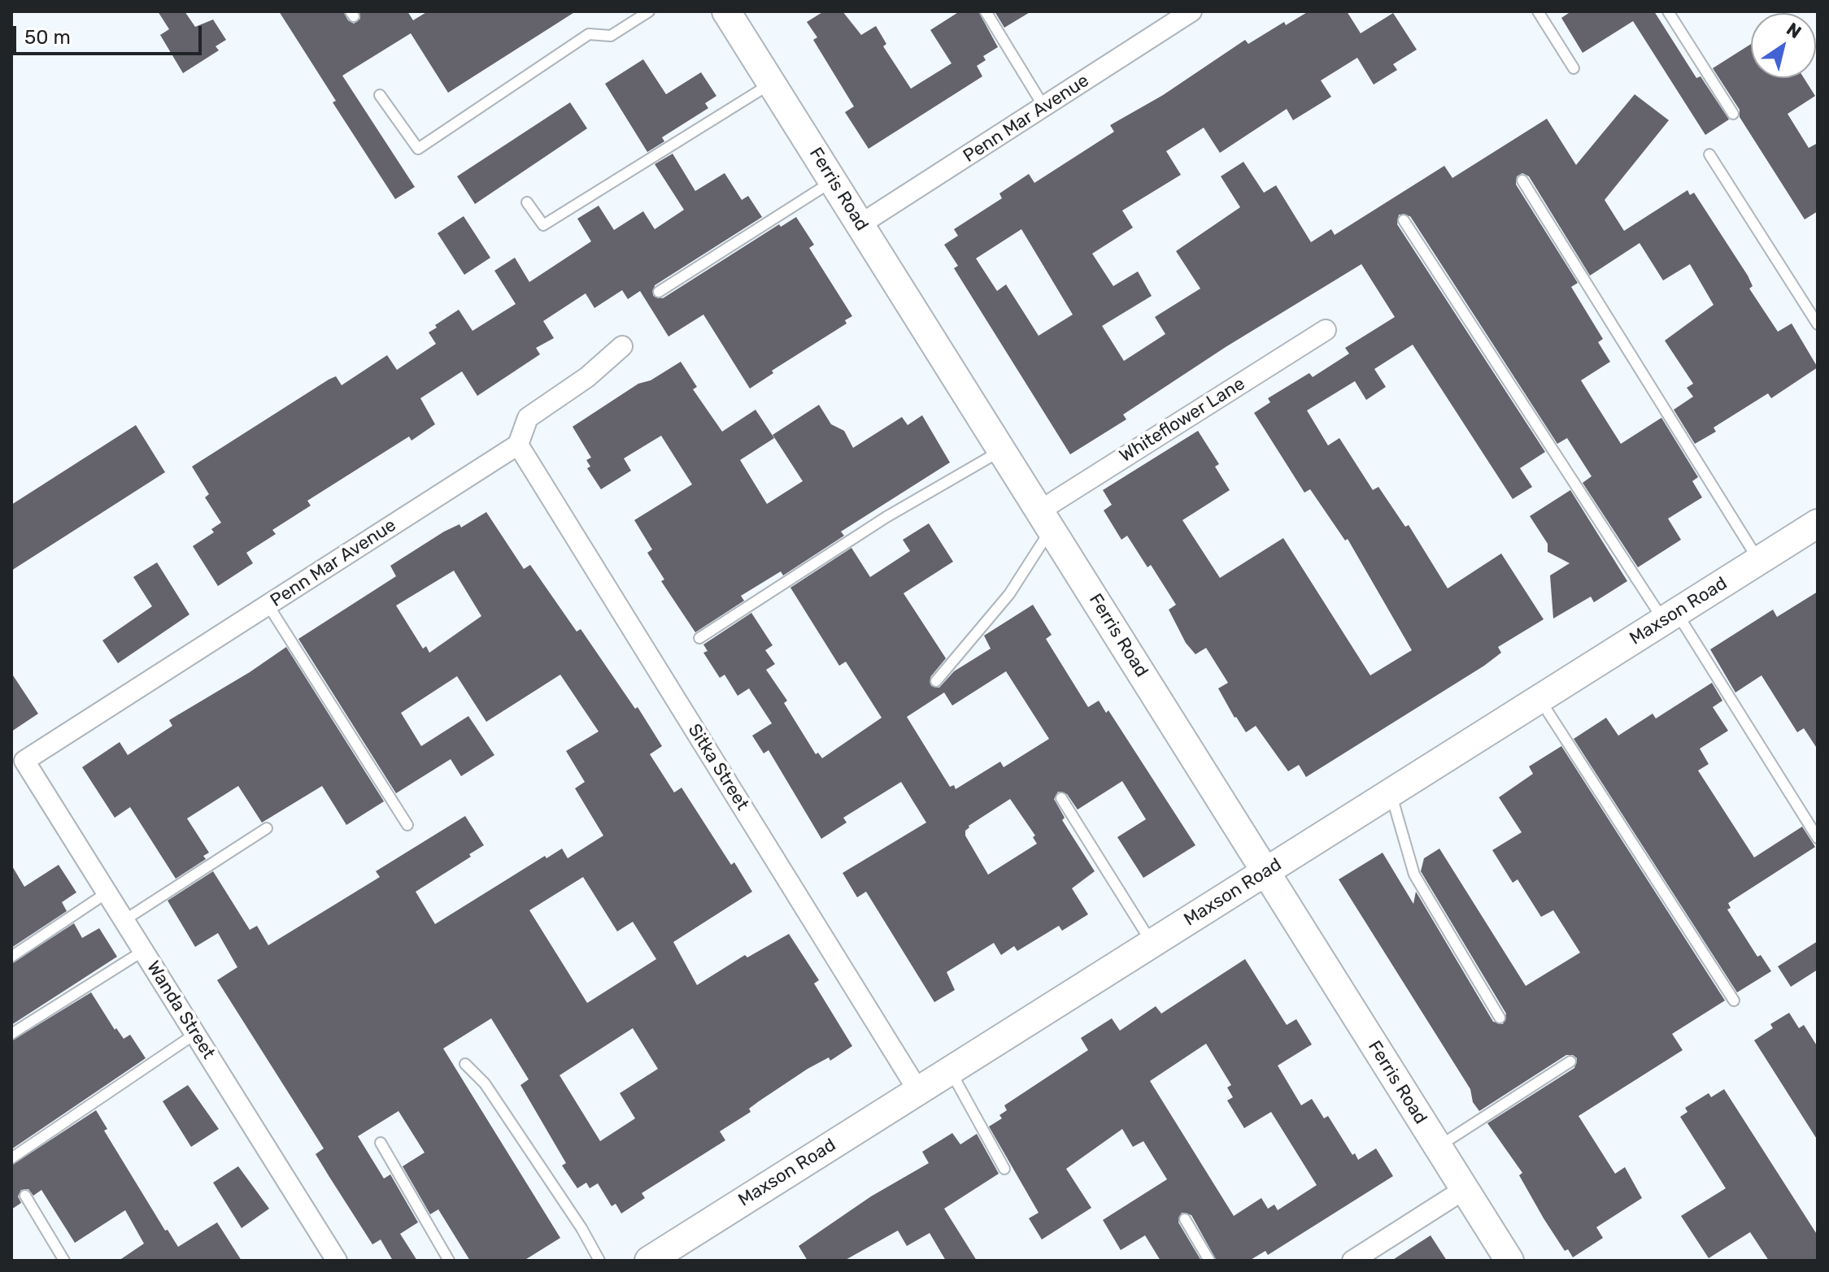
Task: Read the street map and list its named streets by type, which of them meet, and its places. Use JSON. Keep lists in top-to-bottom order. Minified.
{"streets":{"street":["Penn Mar Avenue","Ferris Road","Whiteflower Lane","Maxson Road","Sitka Street","Wanda Street"]},"crossings":[["Penn Mar Avenue","Ferris Road"],["Penn Mar Avenue","Sitka Street"],["Penn Mar Avenue","Wanda Street"],["Ferris Road","Whiteflower Lane"],["Ferris Road","Maxson Road"],["Maxson Road","Sitka Street"]],"scale_bar":"50 m","north":"top right"}
